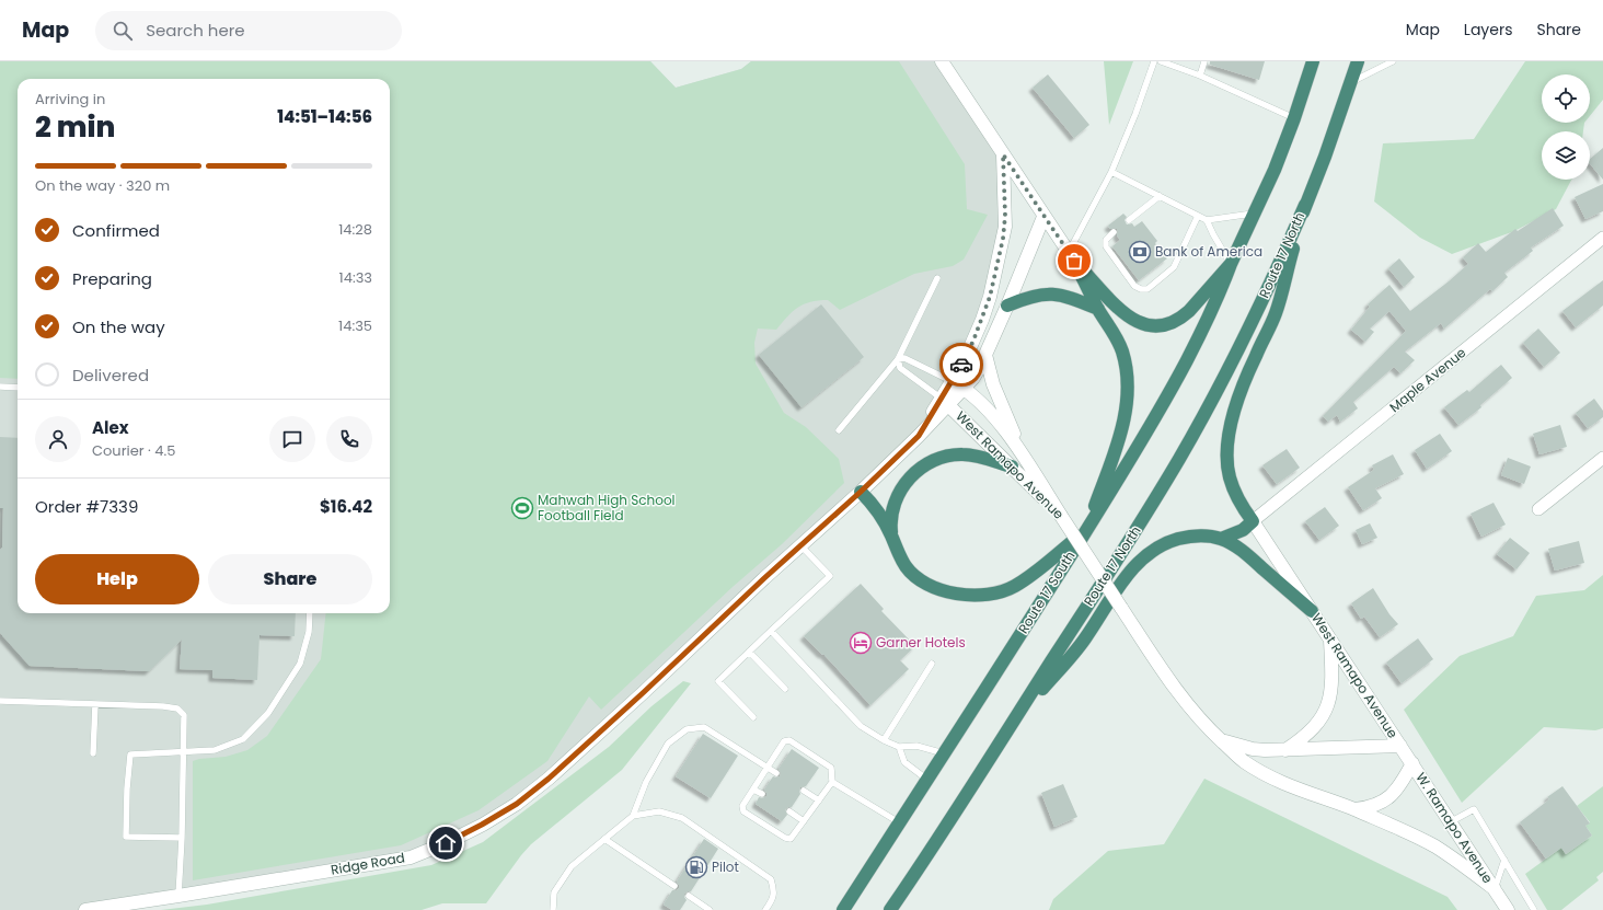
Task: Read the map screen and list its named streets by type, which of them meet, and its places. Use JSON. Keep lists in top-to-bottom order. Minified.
{"streets":{"highway":["Route 17 North","Route 17 South"],"street":["Maple Avenue","West Ramapo Avenue","W. Ramapo Avenue","Ridge Road"]},"crossings":[["Maple Avenue","West Ramapo Avenue"],["West Ramapo Avenue","W. Ramapo Avenue"],["West Ramapo Avenue","Ridge Road"]],"places":{"bank":["Bank of America"],"sports":["Mahwah High School Football Field"],"hotel":["Garner Hotels"],"fuel station":["Pilot"]},"page":{"header":"Map","search":"Search here","nav":["Map","Layers","Share"],"heading":["2 min","Arriving in","14:51–14:56"],"panel":["Alex","Courier · 4.5","Order #7339","$16.42"],"bar":"On the way · 320 m","list":[["Confirmed","14:28"],["Preparing","14:33"],["On the way","14:35"],"Delivered"],"buttons":["Help","Share"]}}
